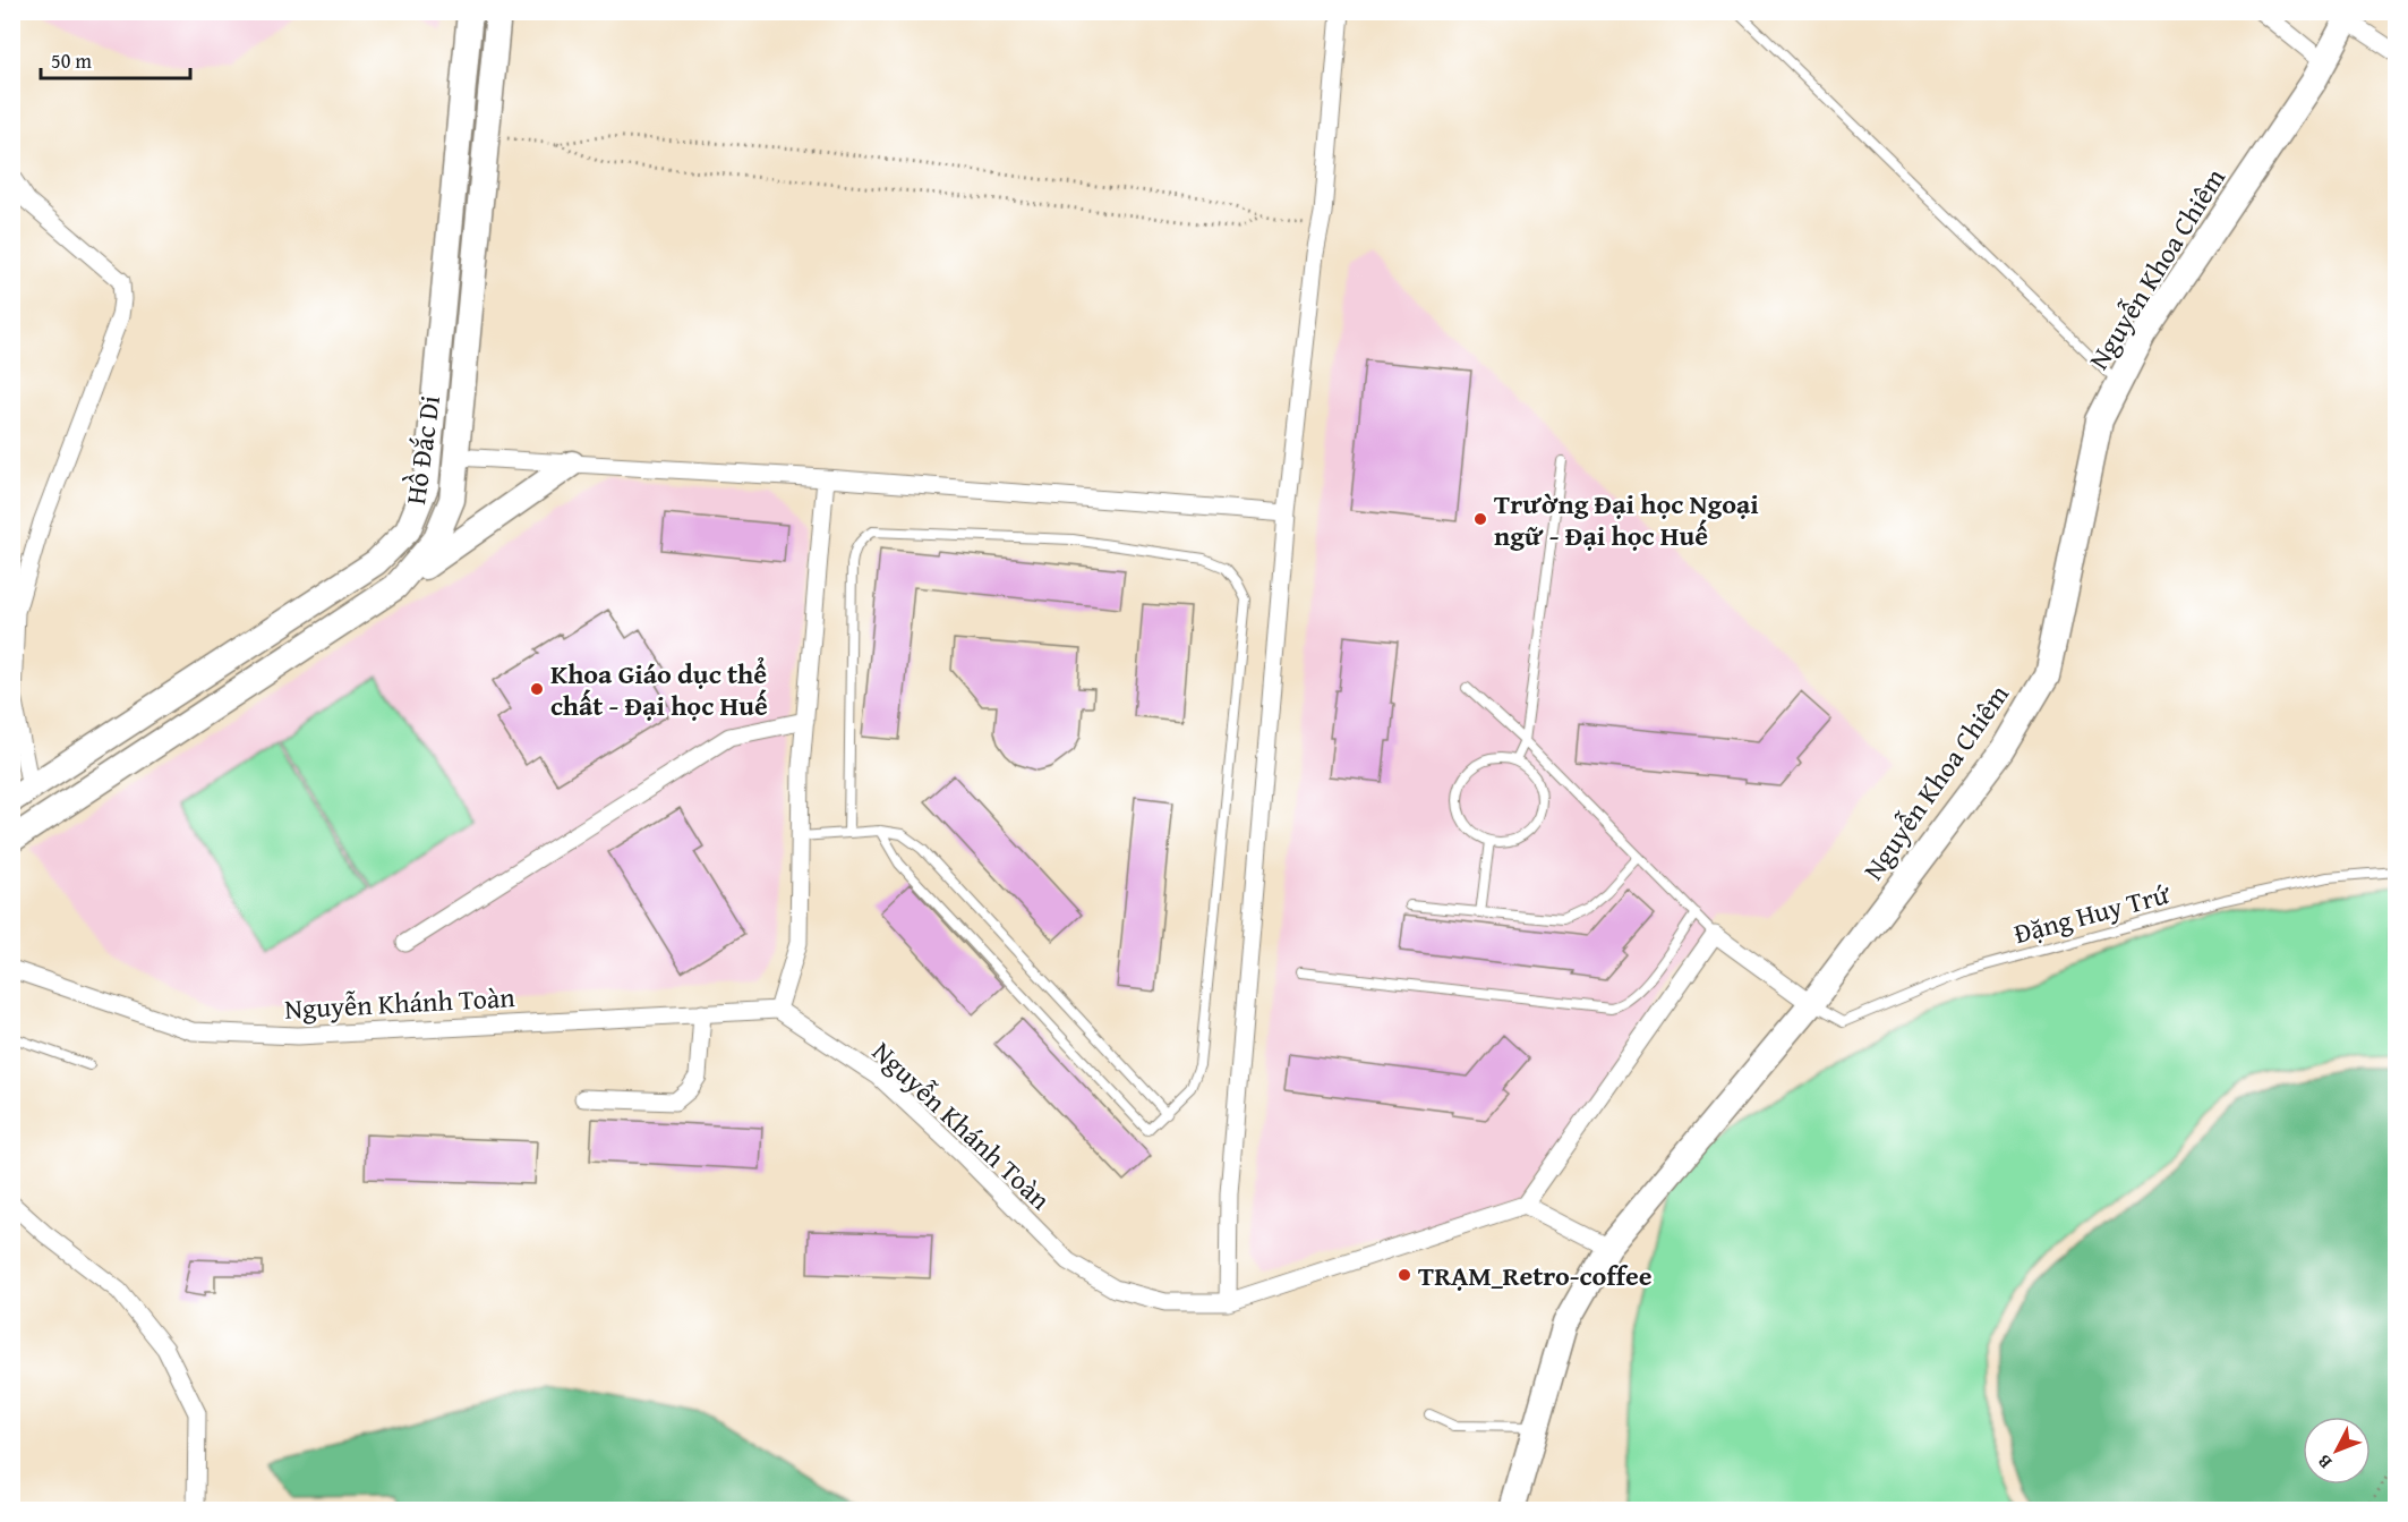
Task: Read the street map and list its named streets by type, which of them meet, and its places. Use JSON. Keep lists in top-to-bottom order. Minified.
{"streets":{"street":["Nguyễn Khoa Chiêm","Hồ Đắc Di","Nguyễn Khánh Toàn"],"lane":["Đặng Huy Trứ"]},"crossings":[["Nguyễn Khoa Chiêm","Đặng Huy Trứ"]],"places":["Trường Đại học Ngoại ngữ - Đại học Huế","Khoa Giáo dục thể chất - Đại học Huế","TRẠM_Retro-coffee"],"scale_bar":"50 m","north":"bottom left"}
